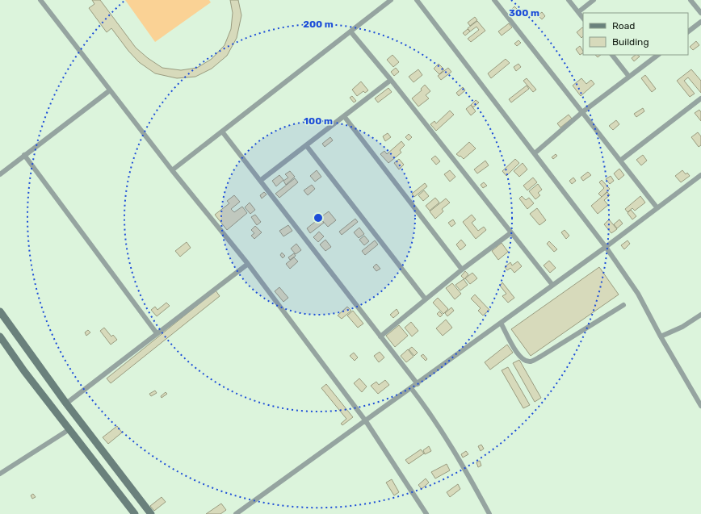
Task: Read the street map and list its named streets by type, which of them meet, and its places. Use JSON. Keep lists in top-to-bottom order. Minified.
{"legend":["Road","Building"],"rings":["300 m","200 m","100 m"]}
